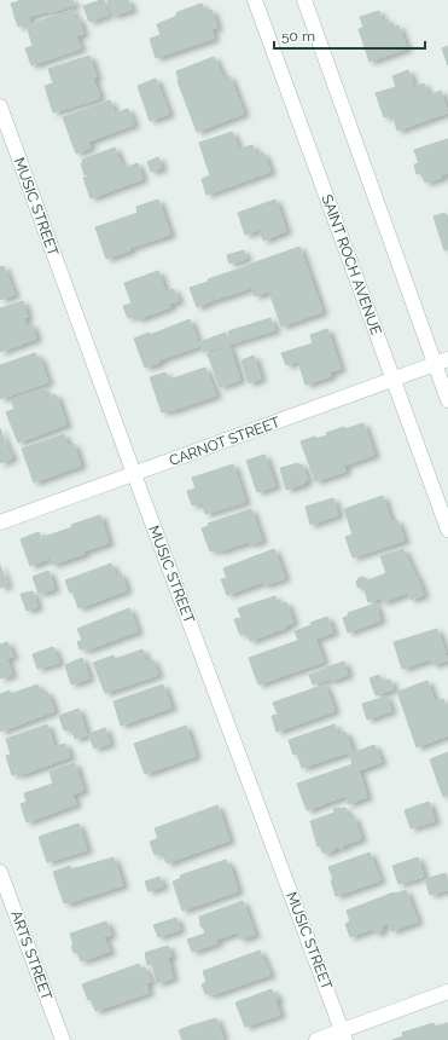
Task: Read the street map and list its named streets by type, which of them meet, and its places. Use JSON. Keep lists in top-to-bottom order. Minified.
{"streets":{"street":["MUSIC STREET","SAINT ROCH AVENUE","CARNOT STREET","ARTS STREET"]},"crossings":[["MUSIC STREET","CARNOT STREET"],["SAINT ROCH AVENUE","CARNOT STREET"]],"scale_bar":"50 m"}
